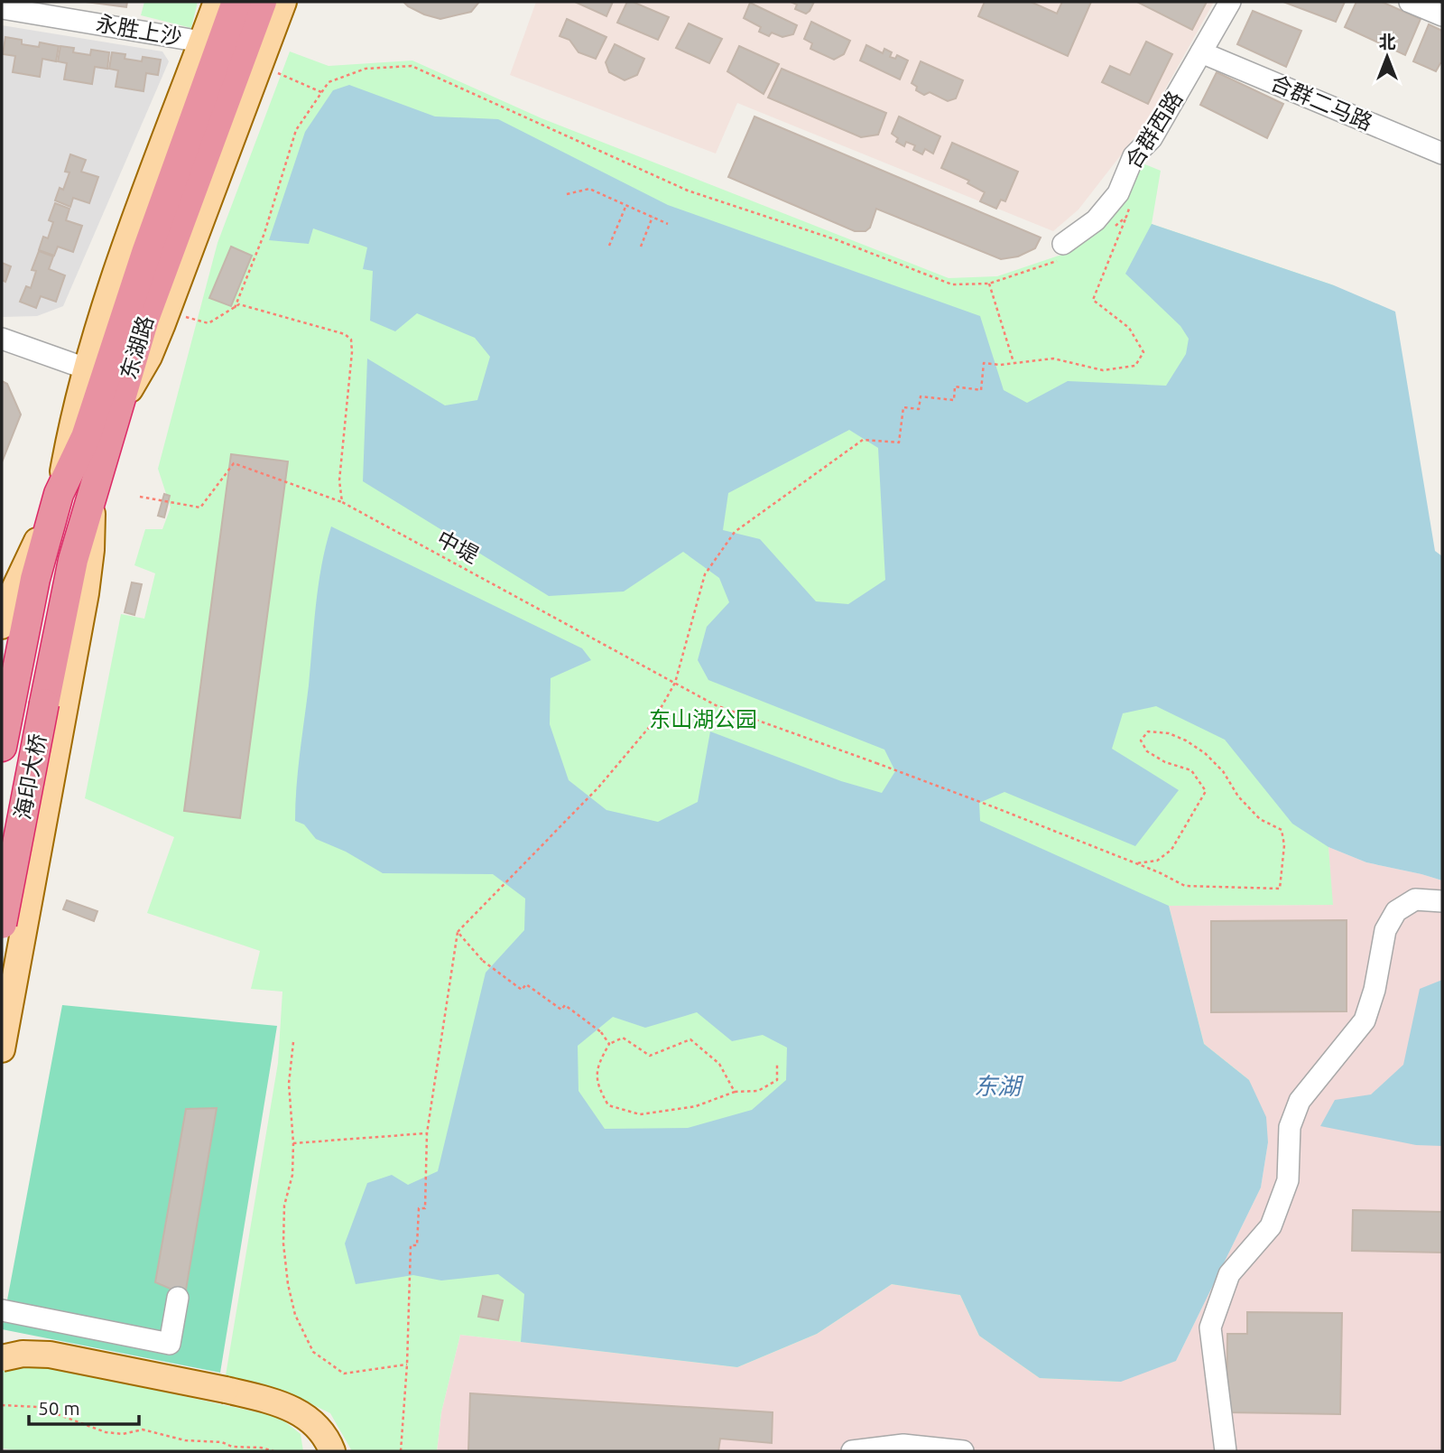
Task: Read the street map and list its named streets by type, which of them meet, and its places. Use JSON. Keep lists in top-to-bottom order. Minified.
{"streets":{"highway":["东湖路","海印大桥"],"street":["永胜上沙","合群二马路","合群西路"],"path":["中堤"]},"crossings":[["合群二马路","合群西路"],["东湖路","海印大桥"]],"water":["东湖"],"parks":["东山湖公园"],"scale_bar":"50 m","north":"top"}
